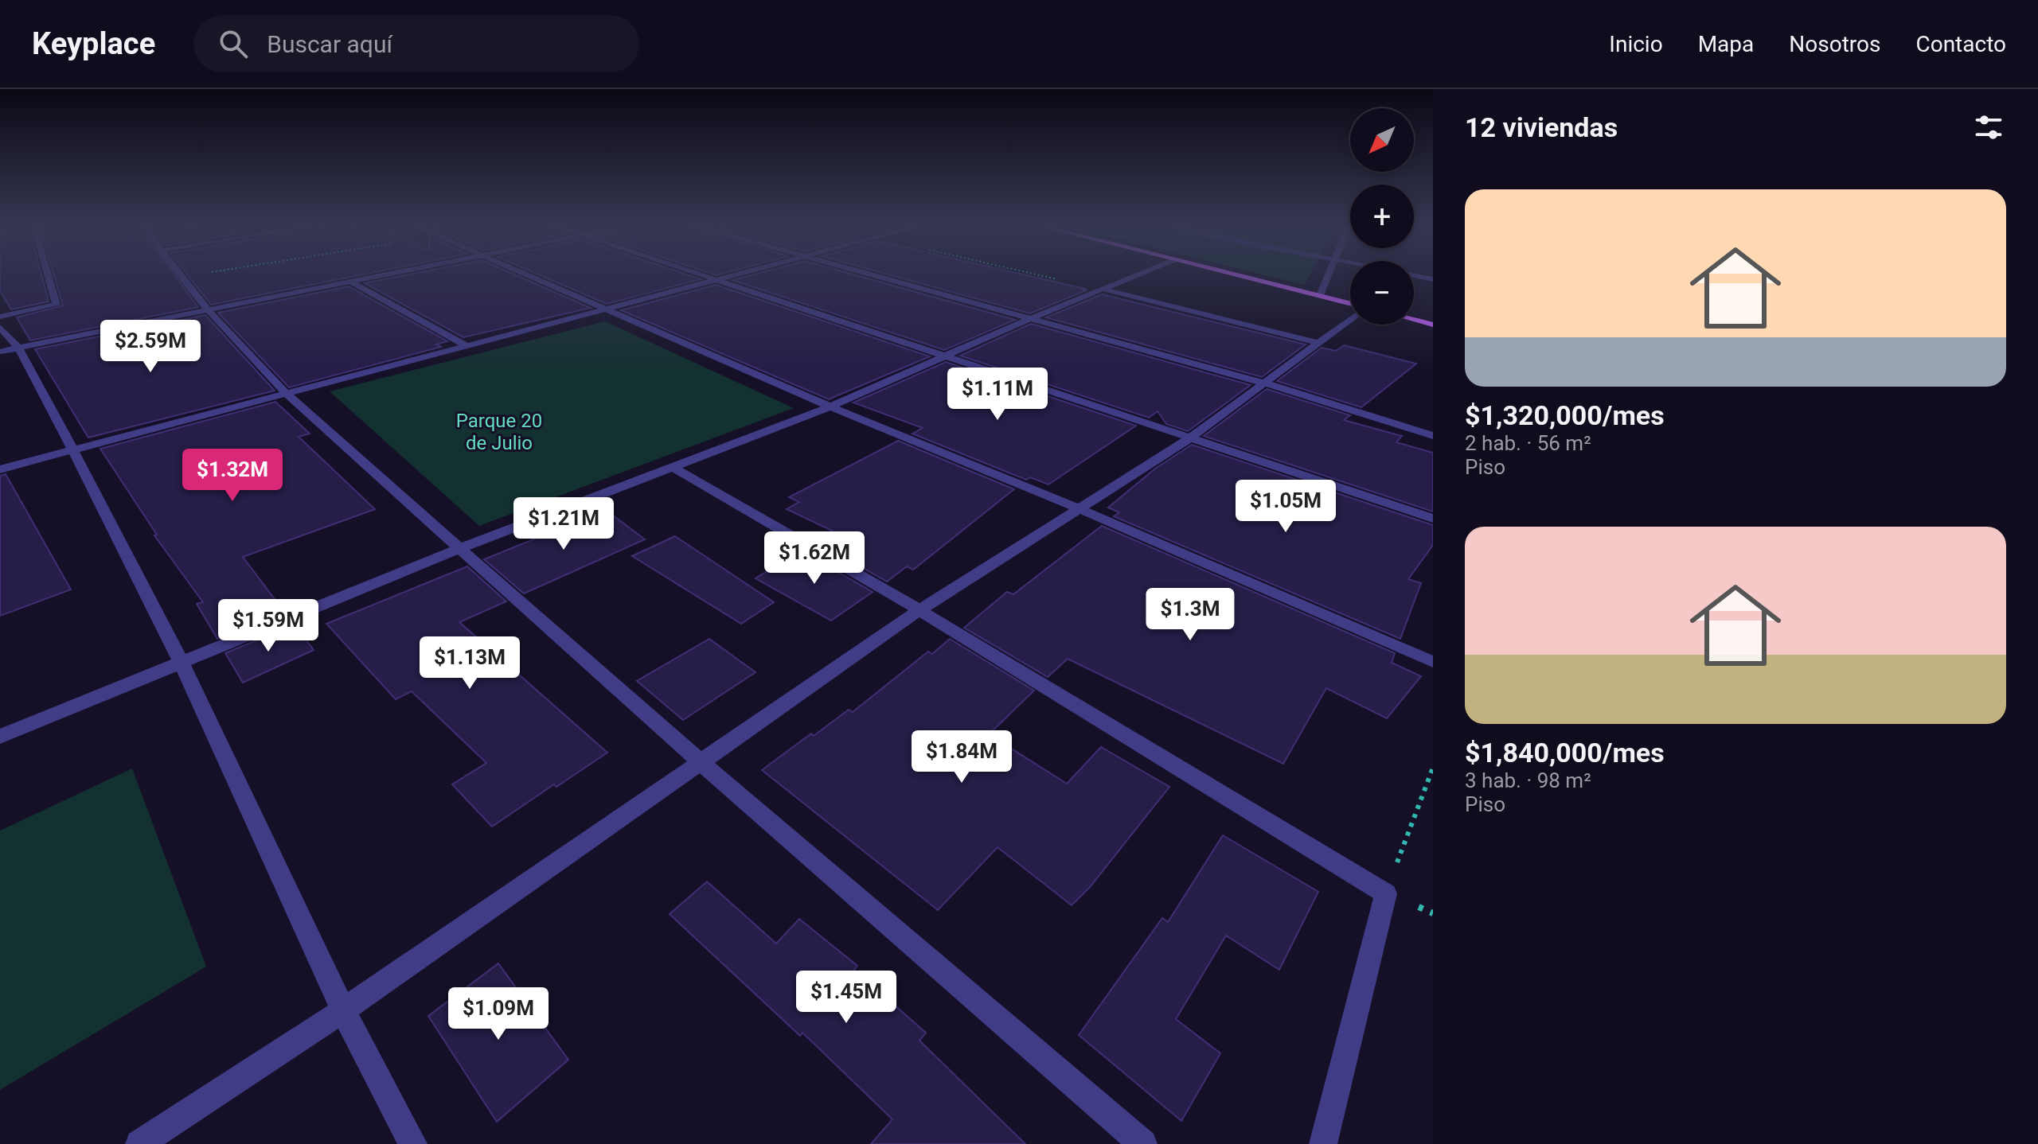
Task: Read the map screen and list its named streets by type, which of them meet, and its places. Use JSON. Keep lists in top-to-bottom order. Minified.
{"parks":["Parque 20 de Julio"],"north":"bottom left","page":{"header":"Keyplace","search":"Buscar aquí","nav":["Inicio","Mapa","Nosotros","Contacto"],"heading":"12 viviendas","map_buttons":["+","−"],"list":[{"name":"$1,320,000/mes","note":"2 hab. · 56 m² · Piso"},{"name":"$1,840,000/mes","note":"3 hab. · 98 m² · Piso"}],"price":["$2.59M","$1.11M","$1.32M","$1.05M","$1.21M","$1.62M","$1.3M","$1.59M","$1.13M","$1.84M","$1.45M","$1.09M"]}}
